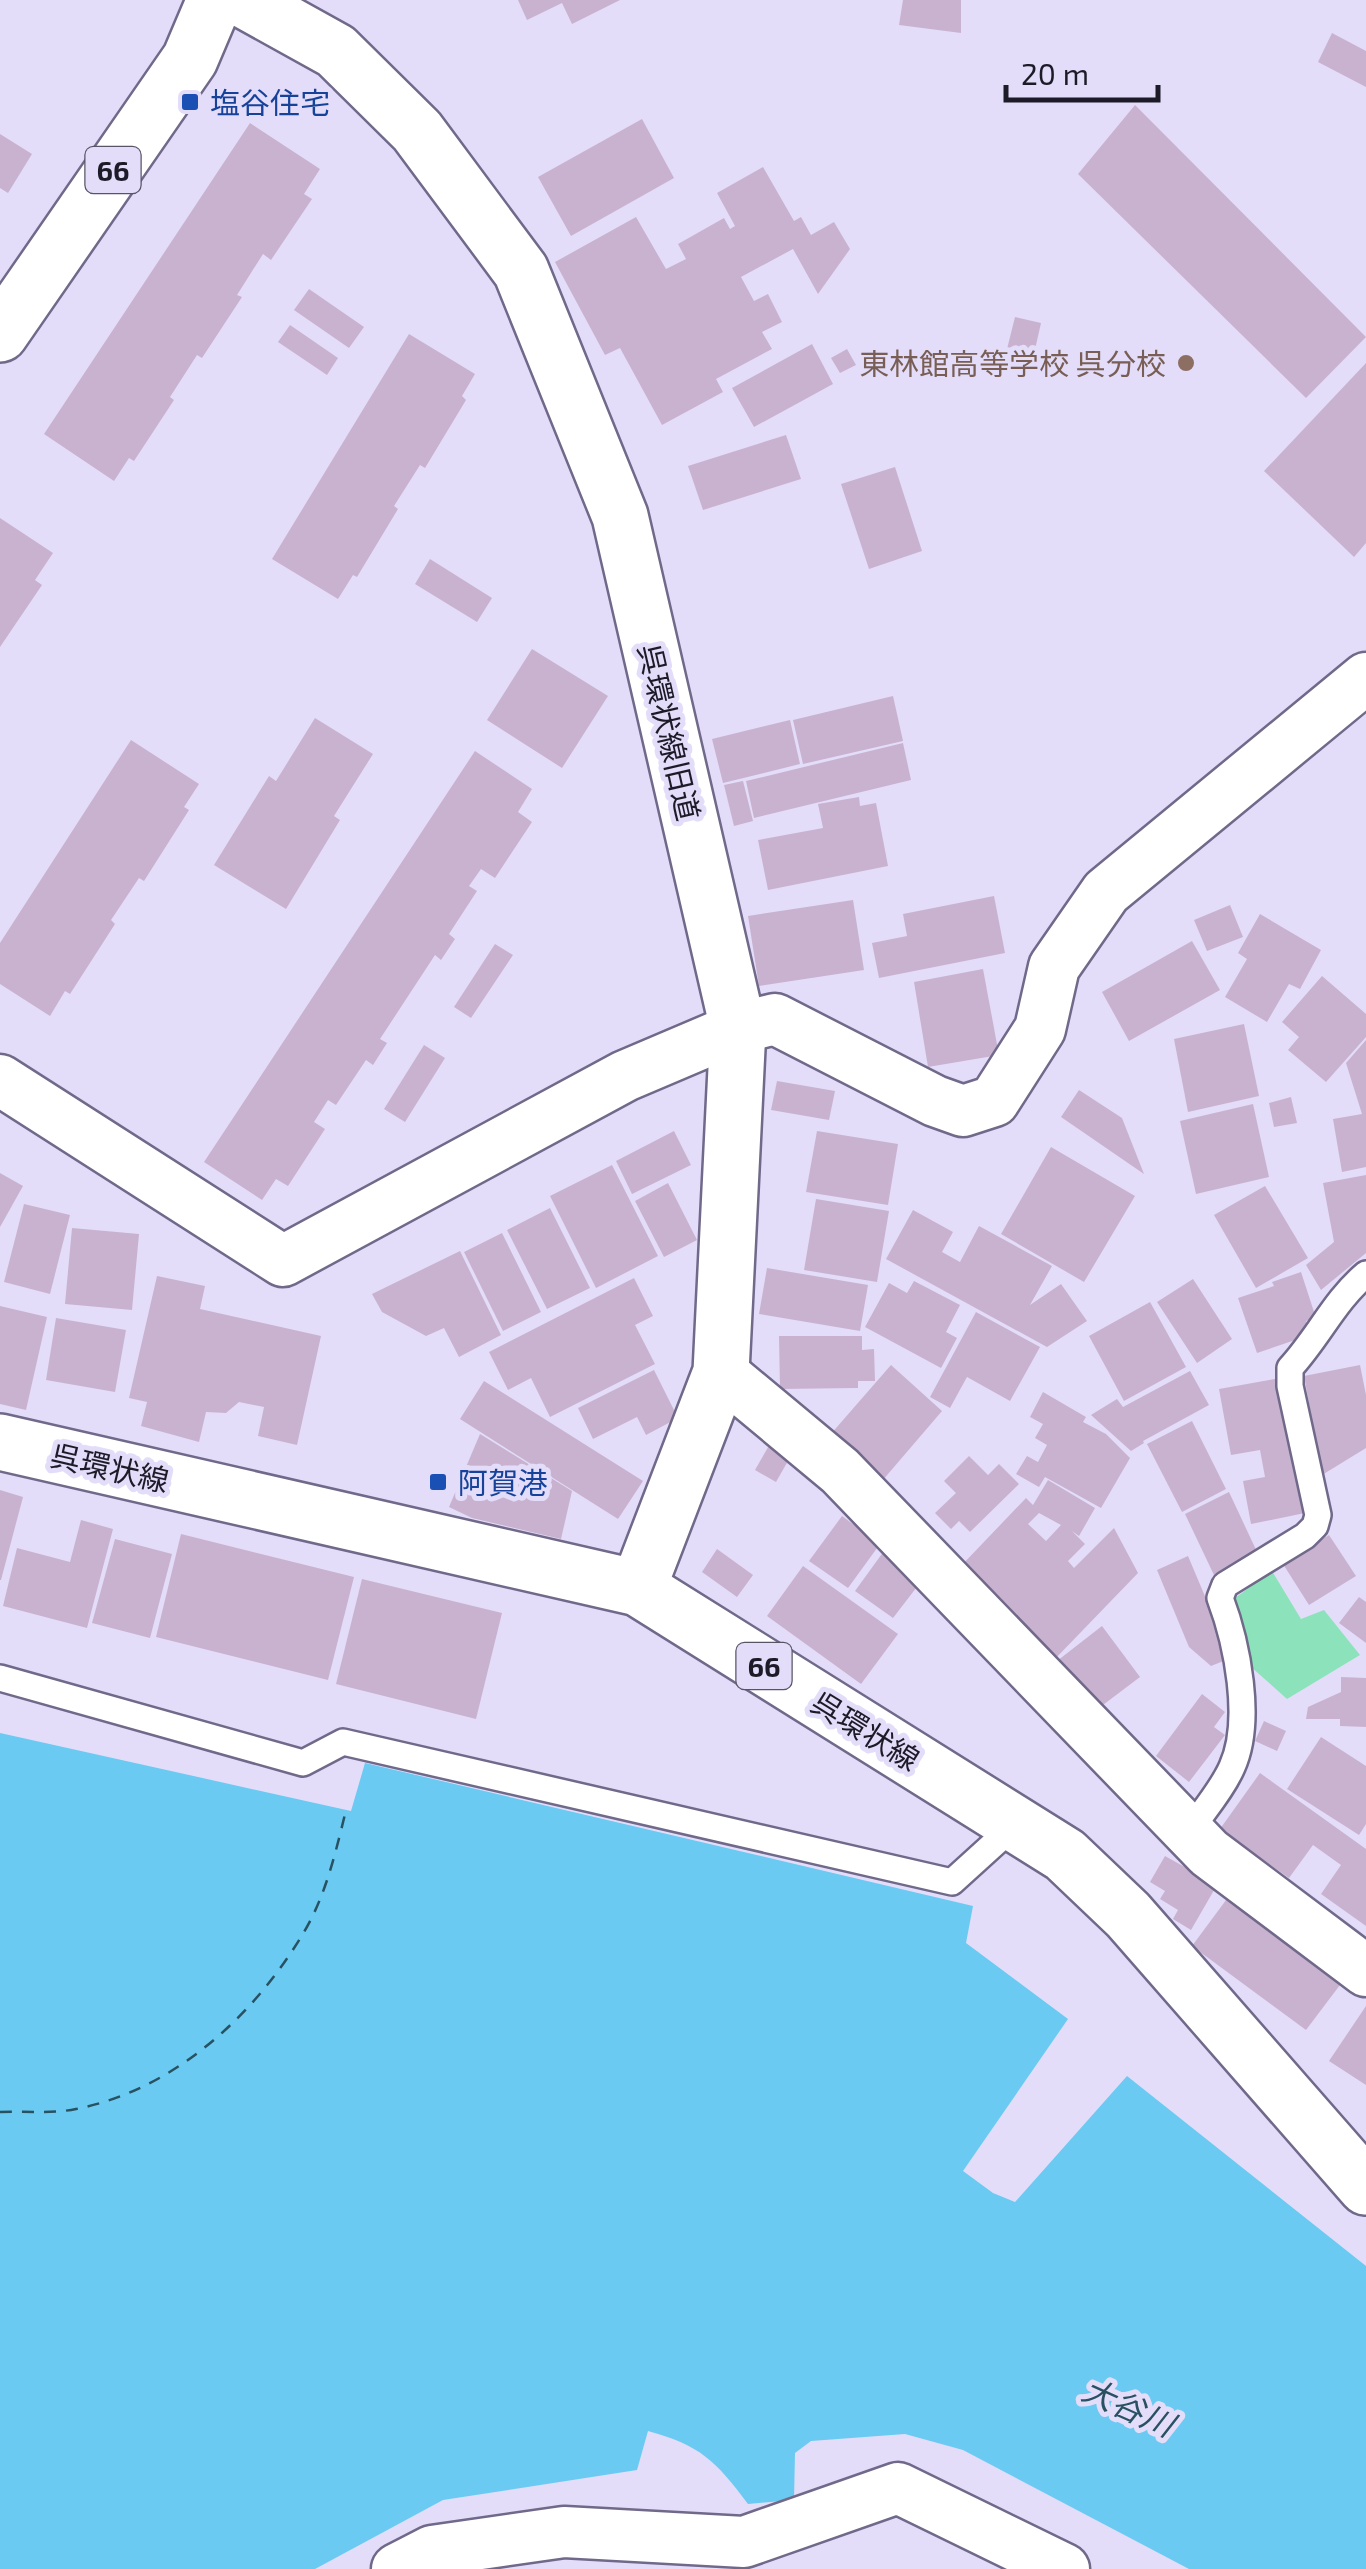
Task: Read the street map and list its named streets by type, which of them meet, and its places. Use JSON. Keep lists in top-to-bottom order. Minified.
{"streets":{"main road":["66","呉環状線旧道","呉環状線"]},"crossings":[["呉環状線旧道","呉環状線"]],"water":["大谷川"],"places":{"transit":["塩谷住宅","阿賀港"],"other":["東林館高等学校 呉分校"]},"scale_bar":"20 m"}
